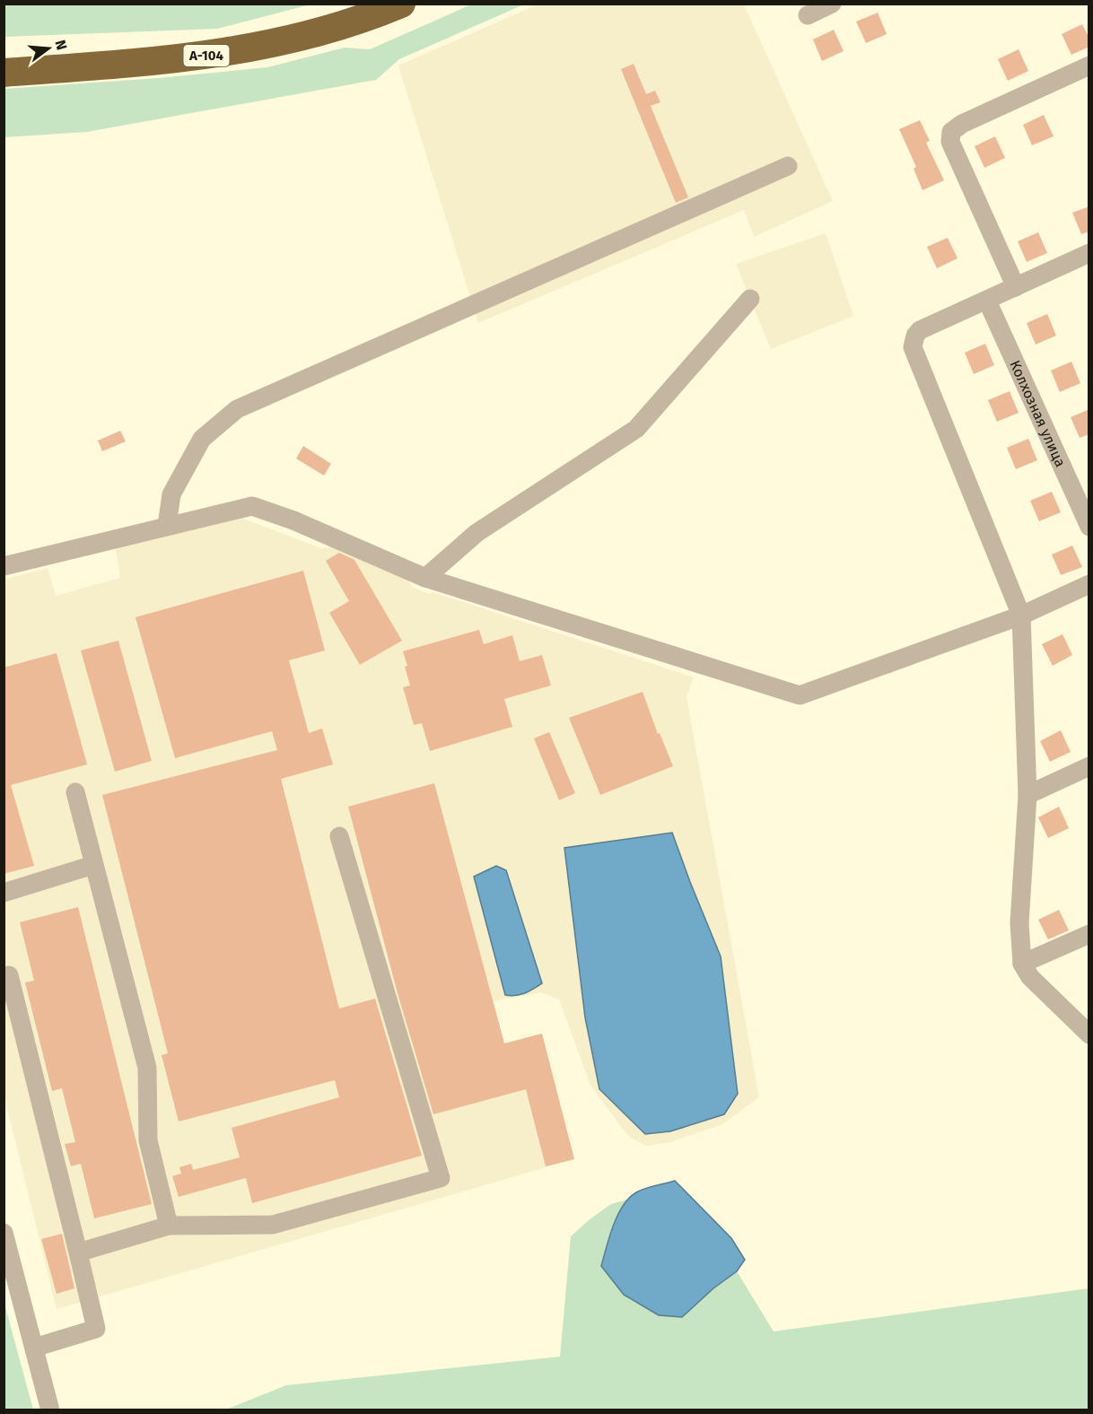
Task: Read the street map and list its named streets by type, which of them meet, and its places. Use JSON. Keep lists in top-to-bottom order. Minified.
{"streets":{"highway":["А-104"],"street":["Колхозная улица"]},"north":"right"}
